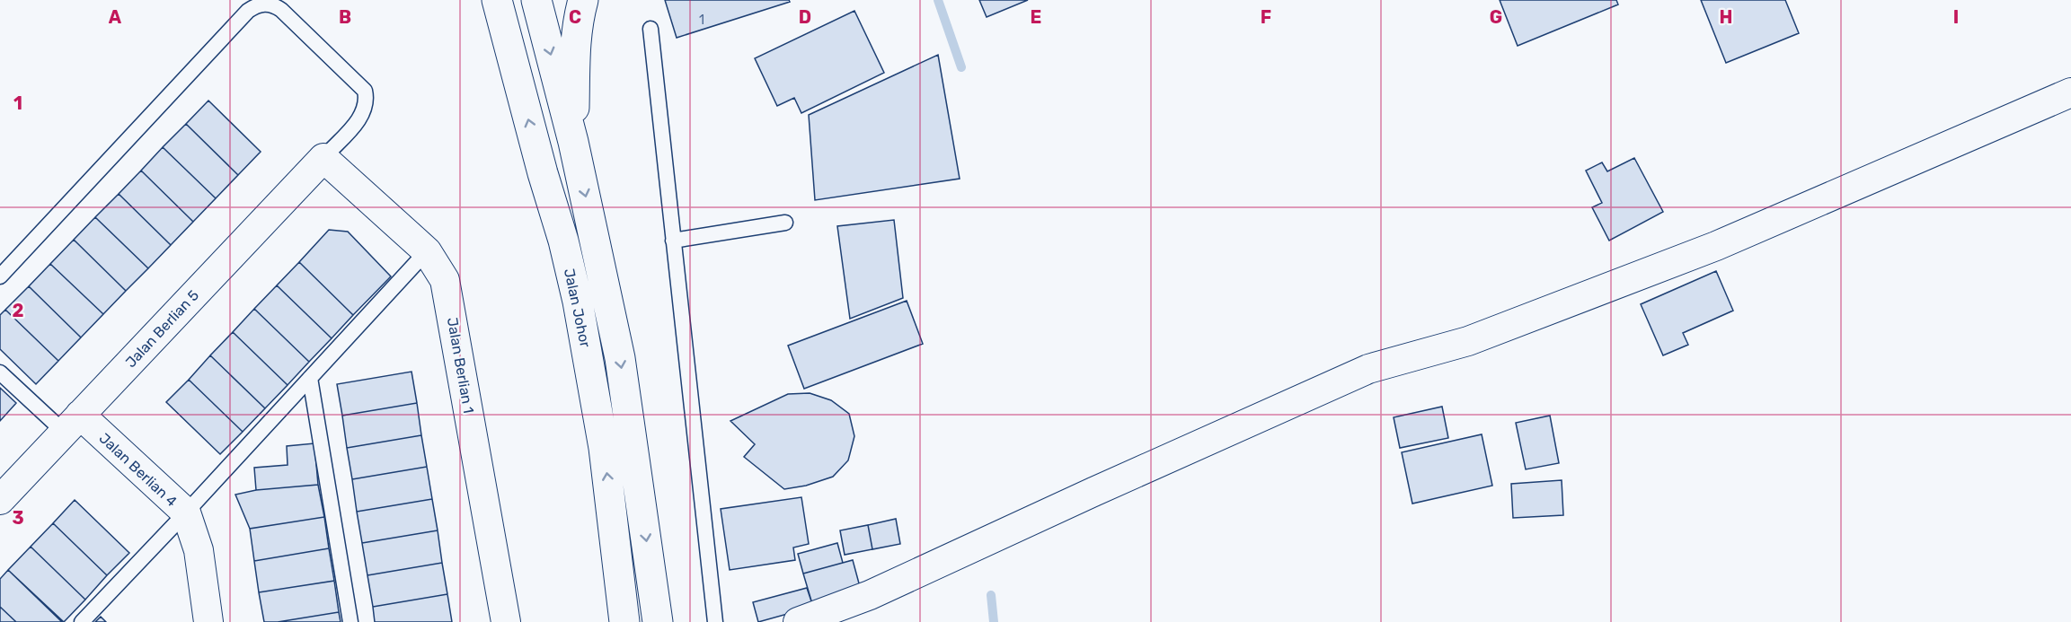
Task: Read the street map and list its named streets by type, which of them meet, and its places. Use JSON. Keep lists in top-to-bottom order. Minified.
{"streets":{"highway":["Jalan Johor"],"street":["Jalan Berlian 5","Jalan Berlian 1","Jalan Berlian 4"]},"crossings":[["Jalan Berlian 5","Jalan Berlian 1"],["Jalan Berlian 5","Jalan Berlian 4"]],"house_numbers":["1"],"grid":{"columns":["A","B","C","D","E","F","G","H","I"],"rows":["1","2","3"]}}
